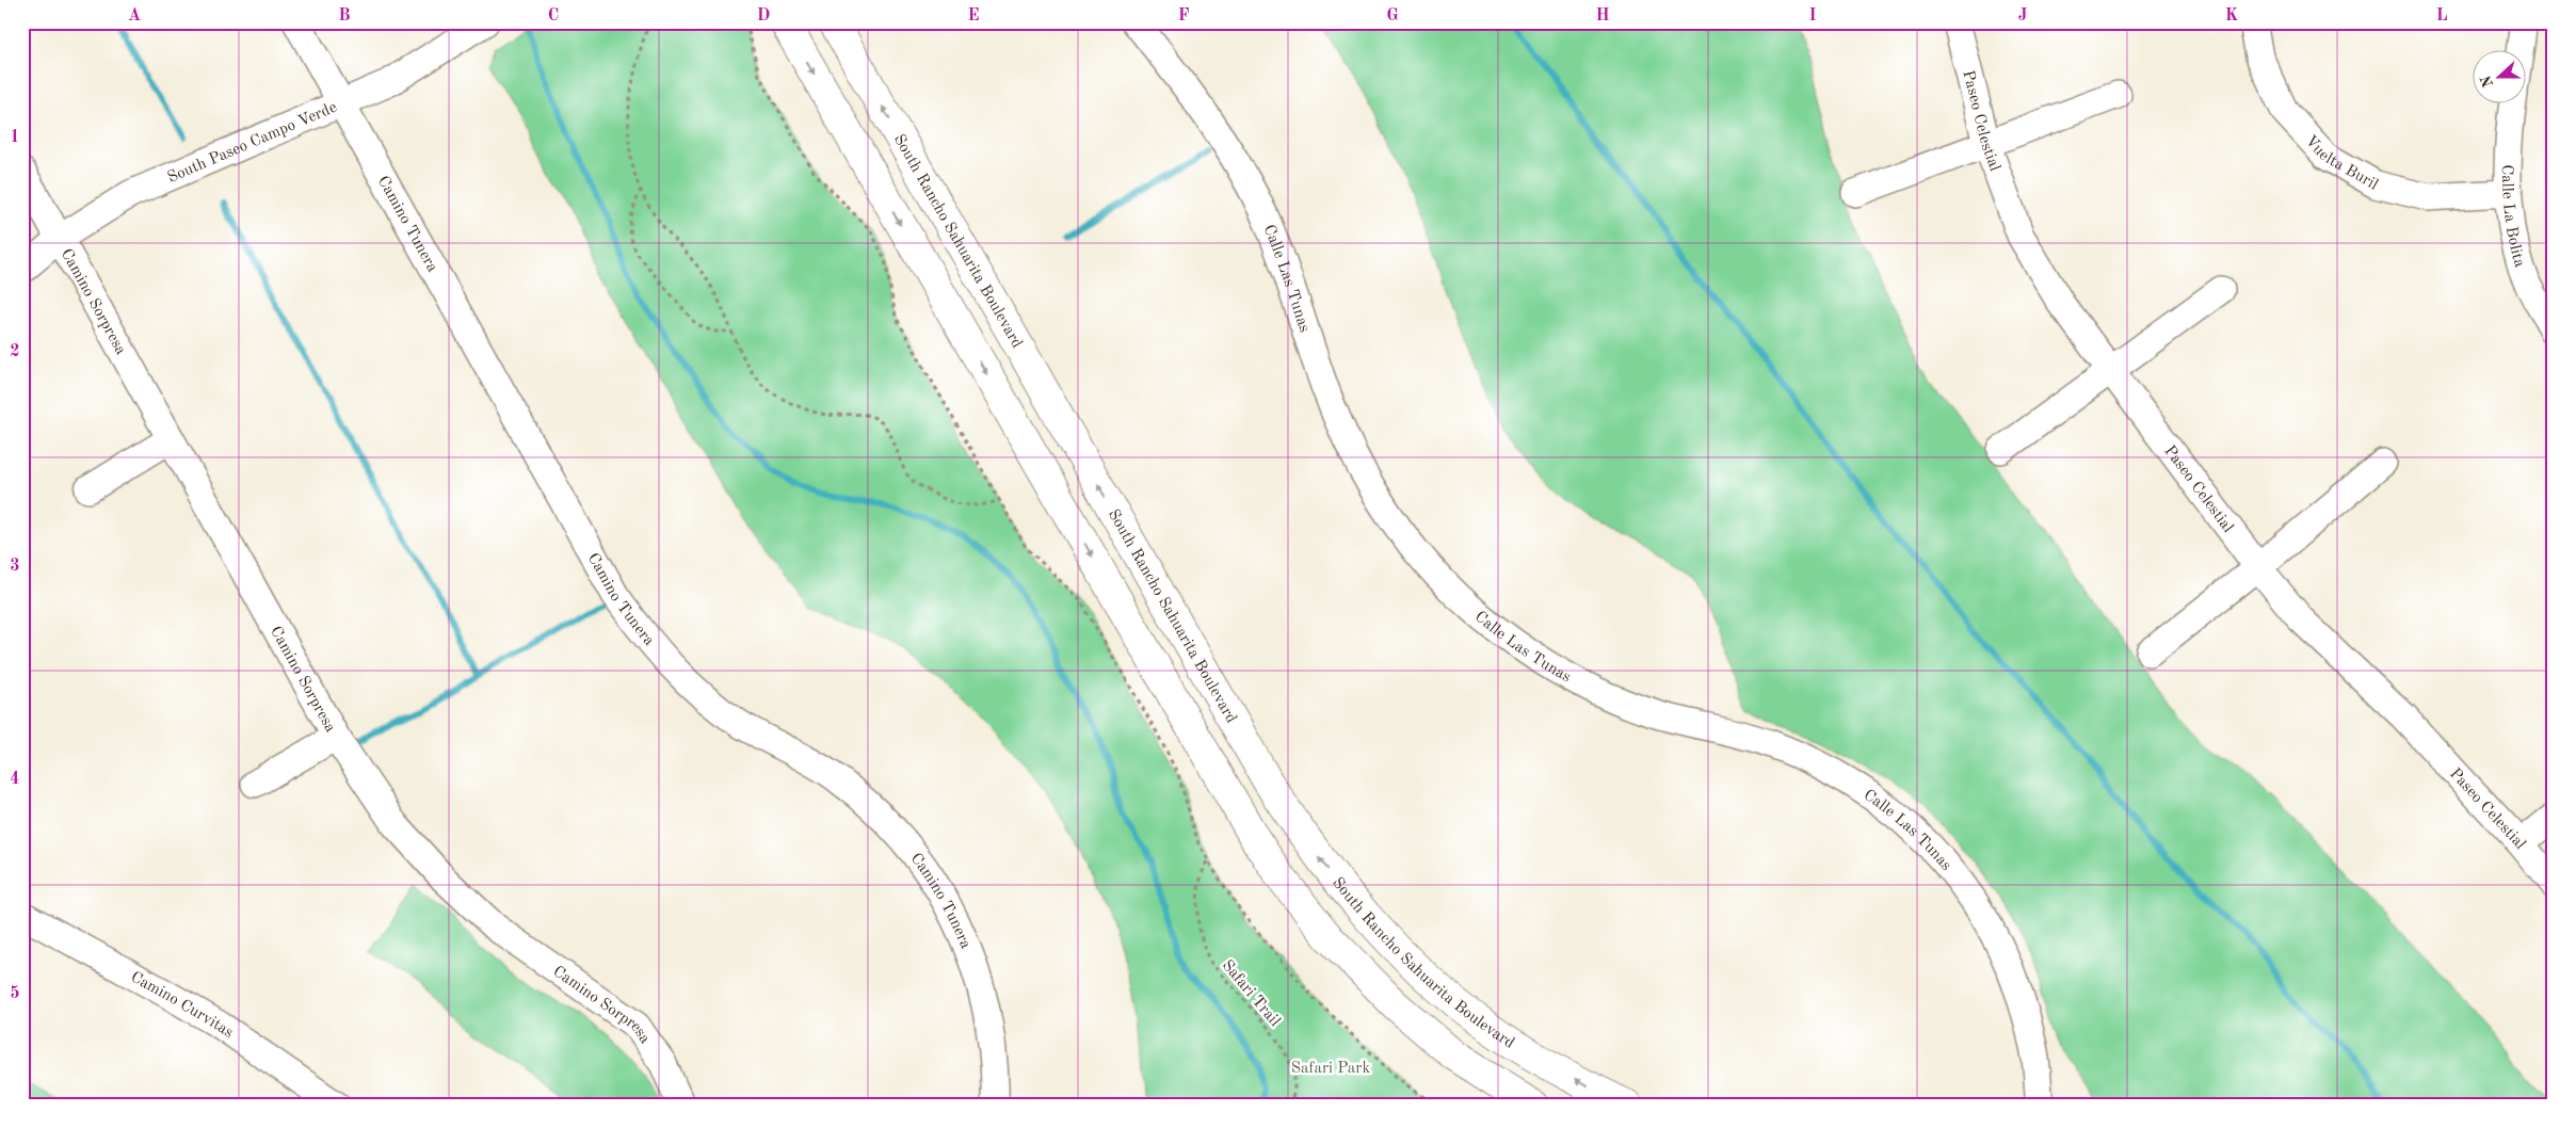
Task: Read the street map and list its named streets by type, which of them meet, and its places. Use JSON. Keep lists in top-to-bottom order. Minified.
{"streets":{"street":["Paseo Celestial","South Paseo Campo Verde","Vuelta Buril","Calle La Bolita","Camino Tunera","South Rancho Sahuarita Boulevard","Calle Las Tunas","Camino Sorpresa","Camino Curvitas"],"path":["Safari Trail"]},"crossings":[["South Paseo Campo Verde","Camino Tunera"],["South Paseo Campo Verde","Camino Sorpresa"],["Vuelta Buril","Calle La Bolita"]],"parks":["Safari Park"],"north":"left","grid":{"columns":["A","B","C","D","E","F","G","H","I","J","K","L"],"rows":["1","2","3","4","5"]}}
